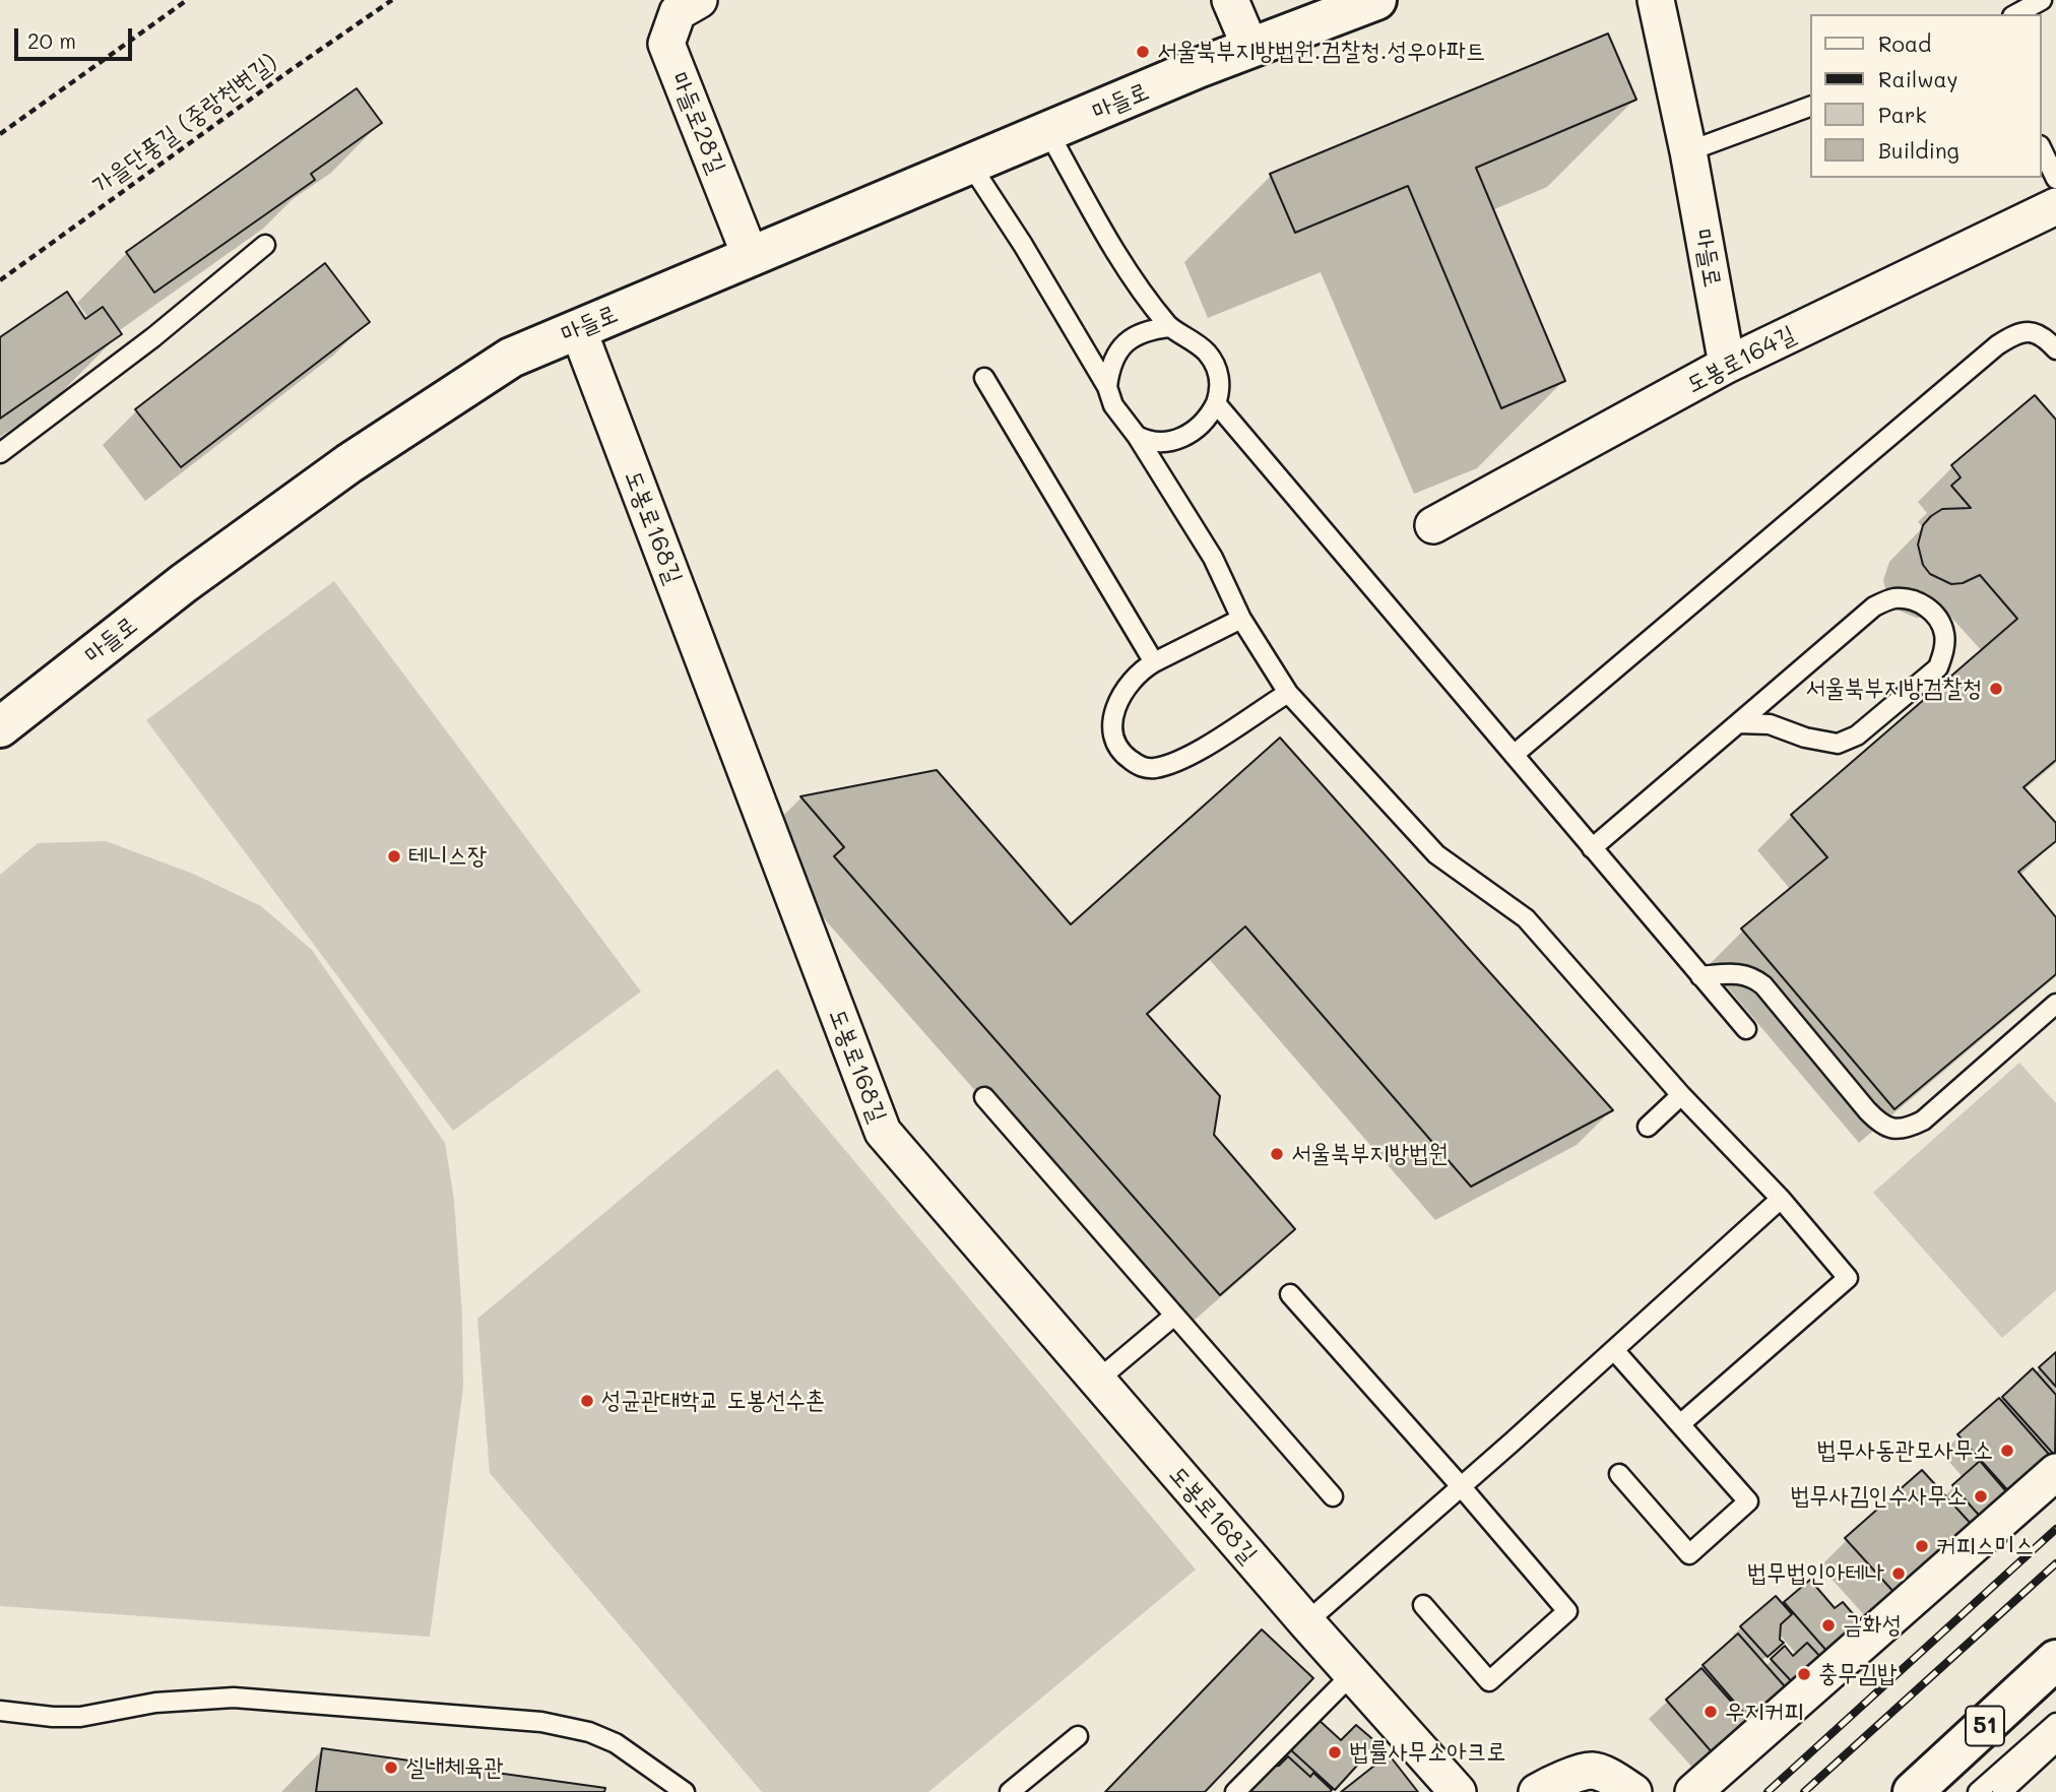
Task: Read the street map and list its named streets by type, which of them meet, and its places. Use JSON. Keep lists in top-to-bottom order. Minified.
{"streets":{"street":["마들로","마들로28길","도봉로164길","도봉로168길","51"],"path":["가을단풍길 (중랑천변길)"]},"crossings":[["마들로","마들로28길"],["마들로","도봉로164길"],["마들로","도봉로168길"]],"places":["서울북부지방법원.검찰청.성우아파트","서울북부지방검찰청","테니스장","서울북부지방법원","성균관대학교 도봉선수촌","법무사동관모사무소","법무사김인수사무소","커피스미스","법무법인아테나","금화성","충무김밥","우지커피","법률사무소아크로","실내체육관"],"legend":["Road","Railway","Park","Building"],"scale_bar":"20 m"}
